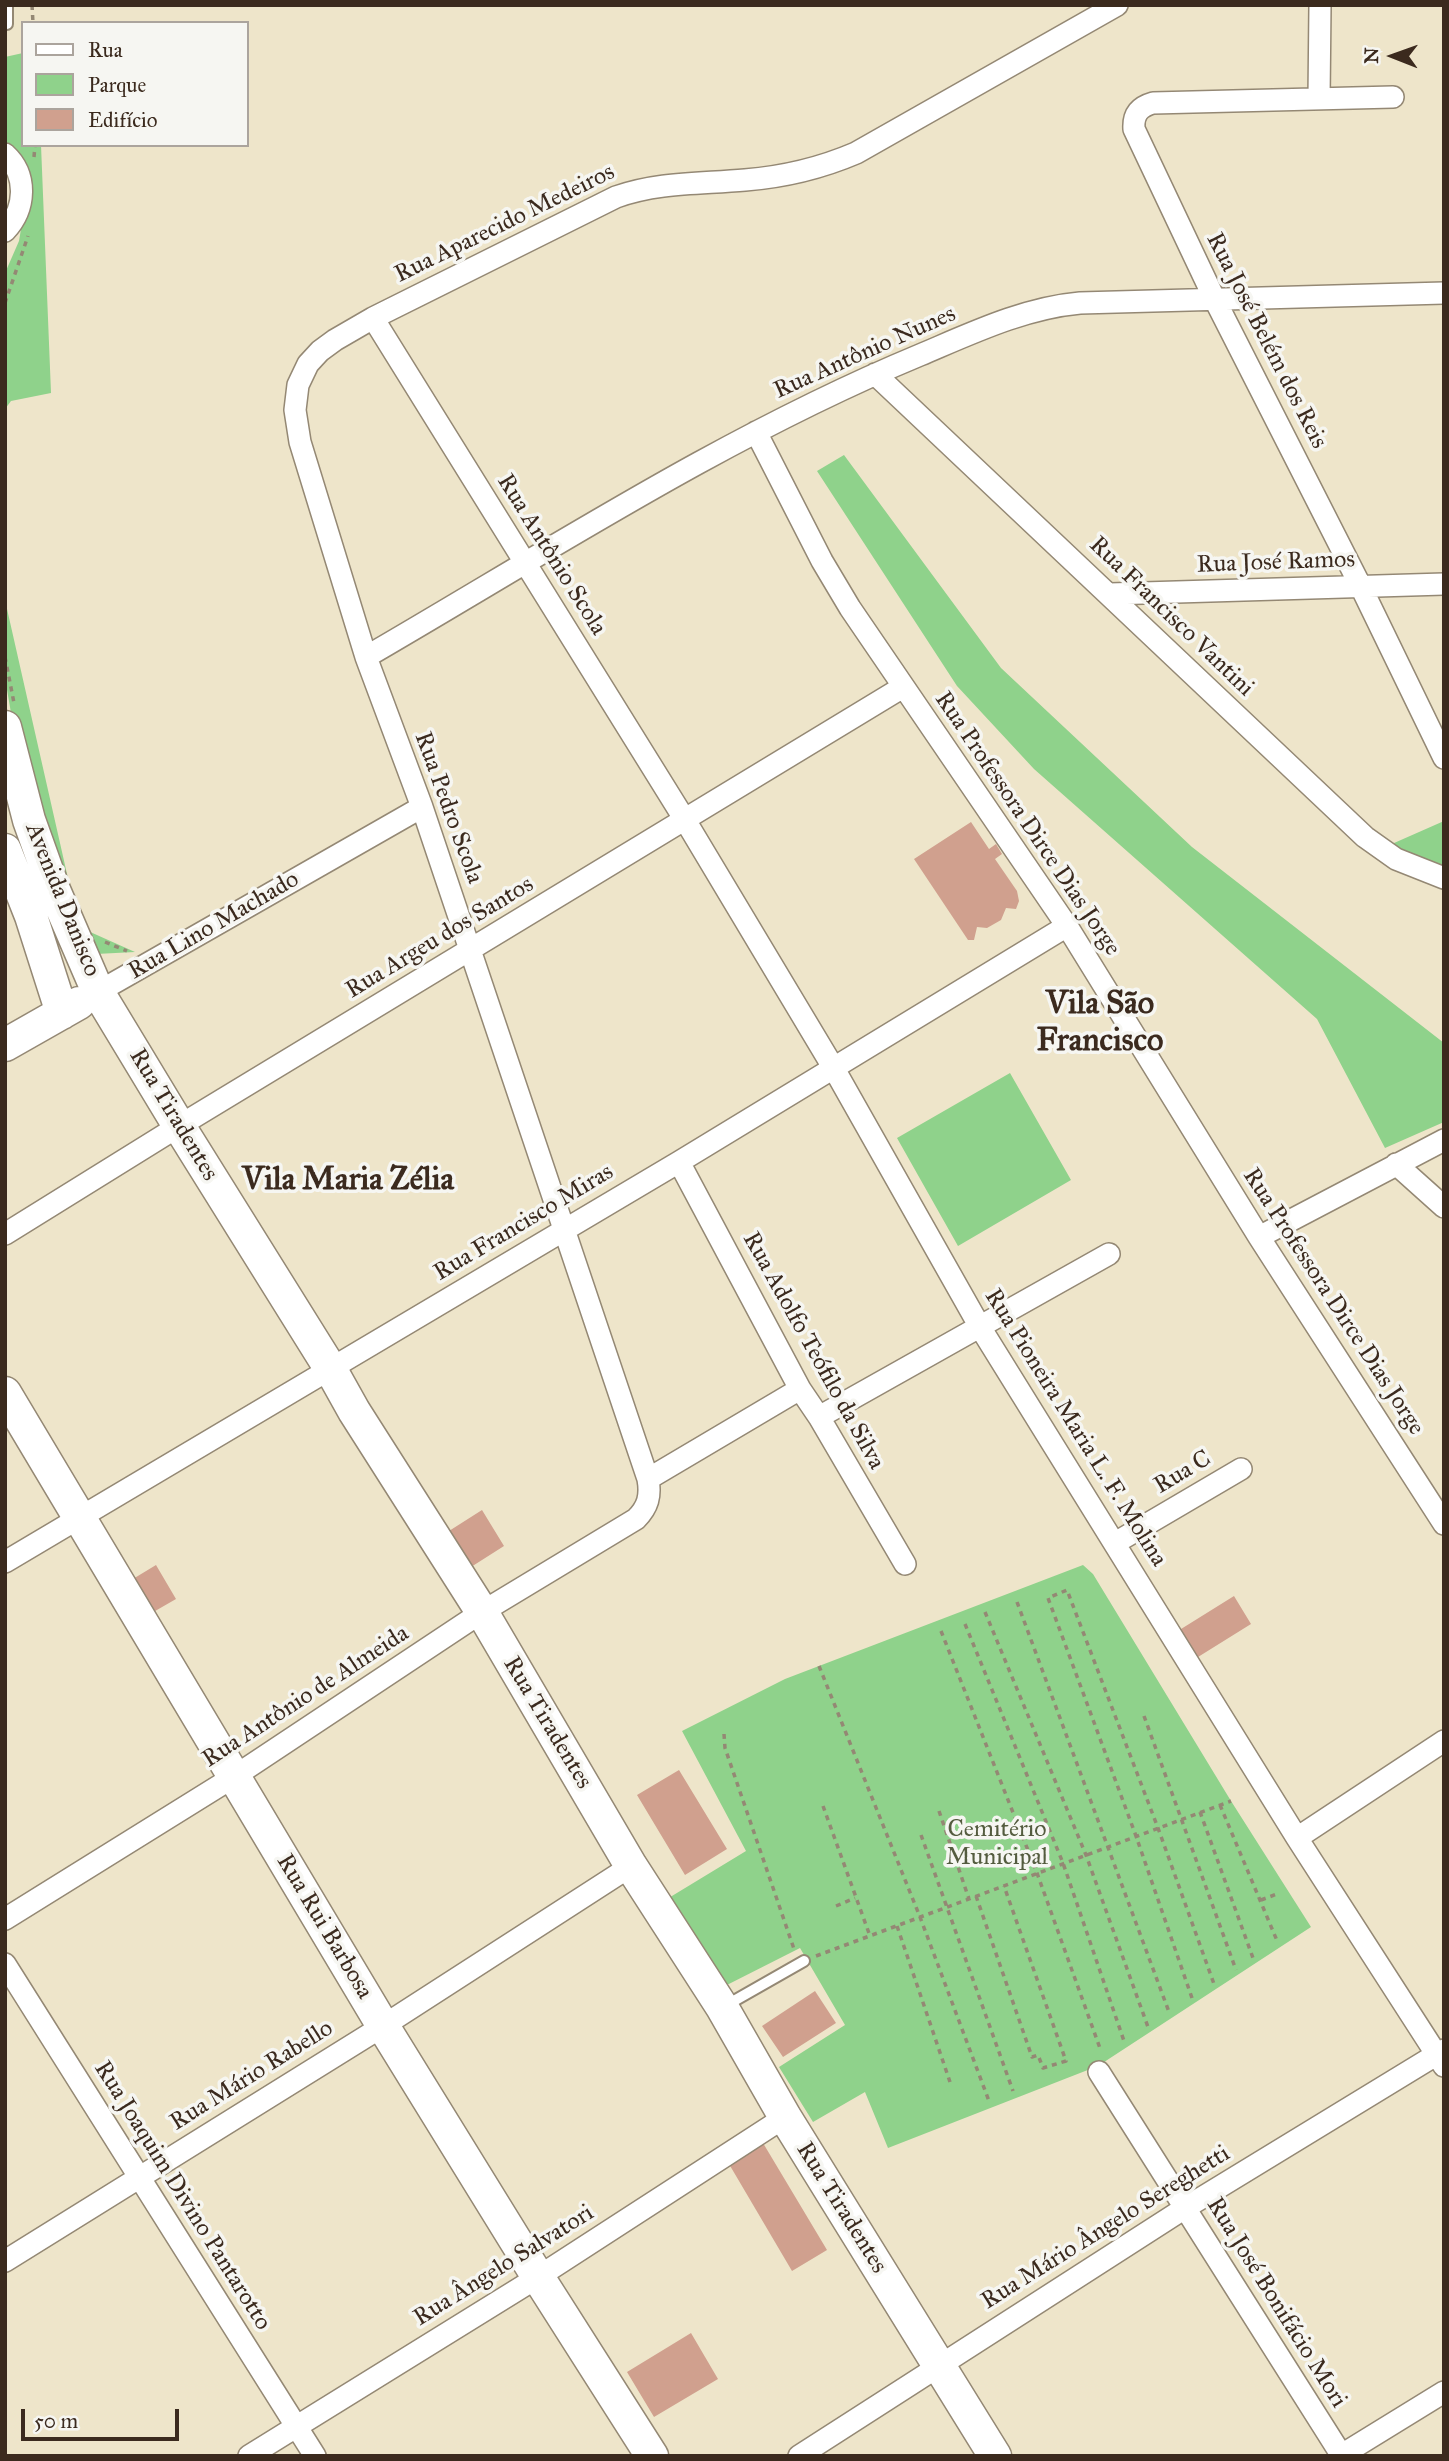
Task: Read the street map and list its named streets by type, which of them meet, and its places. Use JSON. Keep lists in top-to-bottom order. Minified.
{"streets":{"main road":["Avenida Danisco","Rua Lino Machado","Rua Tiradentes","Rua Rui Barbosa"],"street":["Rua Aparecido Medeiros","Rua José Belém dos Reis","Rua Antônio Nunes","Rua Antônio Scola","Rua José Ramos","Rua Francisco Vantini","Rua Pedro Scola","Rua Professora Dirce Dias Jorge","Rua Argeu dos Santos","Rua Francisco Miras","Rua Adolfo Teófilo da Silva","Rua Pioneira Maria L. F. Molina","Rua C","Rua Antônio de Almeida","Rua Mário Rabello","Rua Joaquim Divino Pantarotto","Rua Mário Ângelo Sereghetti","Rua Ângelo Salvatori","Rua José Bonifácio Mori"]},"crossings":[["Rua Aparecido Medeiros","Rua Antônio Scola"],["Rua Aparecido Medeiros","Rua Pedro Scola"],["Rua José Belém dos Reis","Rua Antônio Nunes"],["Rua José Belém dos Reis","Rua José Ramos"],["Rua Antônio Nunes","Rua Antônio Scola"],["Rua Antônio Nunes","Rua Francisco Vantini"],["Rua Antônio Nunes","Rua Pedro Scola"],["Rua Antônio Nunes","Rua Professora Dirce Dias Jorge"],["Rua Antônio Scola","Rua Argeu dos Santos"],["Rua Antônio Scola","Rua Pioneira Maria L. F. Molina"],["Rua José Ramos","Rua Francisco Vantini"],["Rua Pedro Scola","Rua Lino Machado"],["Rua Pedro Scola","Rua Argeu dos Santos"],["Rua Pedro Scola","Rua Francisco Miras"],["Rua Pedro Scola","Rua Antônio de Almeida"],["Rua Professora Dirce Dias Jorge","Rua Argeu dos Santos"],["Rua Professora Dirce Dias Jorge","Rua Francisco Miras"],["Avenida Danisco","Rua Lino Machado"],["Avenida Danisco","Rua Tiradentes"],["Rua Lino Machado","Rua Tiradentes"],["Rua Argeu dos Santos","Rua Tiradentes"],["Rua Argeu dos Santos","Rua Pioneira Maria L. F. Molina"],["Rua Tiradentes","Rua Francisco Miras"],["Rua Tiradentes","Rua Antônio de Almeida"],["Rua Tiradentes","Rua Mário Rabello"],["Rua Tiradentes","Rua Mário Ângelo Sereghetti"],["Rua Tiradentes","Rua Ângelo Salvatori"],["Rua Francisco Miras","Rua Adolfo Teófilo da Silva"],["Rua Francisco Miras","Rua Pioneira Maria L. F. Molina"],["Rua Francisco Miras","Rua Rui Barbosa"],["Rua Pioneira Maria L. F. Molina","Rua C"],["Rua Pioneira Maria L. F. Molina","Rua Mário Ângelo Sereghetti"],["Rua Antônio de Almeida","Rua Rui Barbosa"],["Rua Rui Barbosa","Rua Mário Rabello"],["Rua Rui Barbosa","Rua Ângelo Salvatori"],["Rua Mário Rabello","Rua Joaquim Divino Pantarotto"],["Rua Joaquim Divino Pantarotto","Rua Ângelo Salvatori"],["Rua Mário Ângelo Sereghetti","Rua José Bonifácio Mori"]],"districts":["Vila São Francisco","Vila Maria Zélia"],"parks":["Cemitério Municipal"],"legend":["Rua","Parque","Edifício"],"scale_bar":"50 m","north":"left"}
